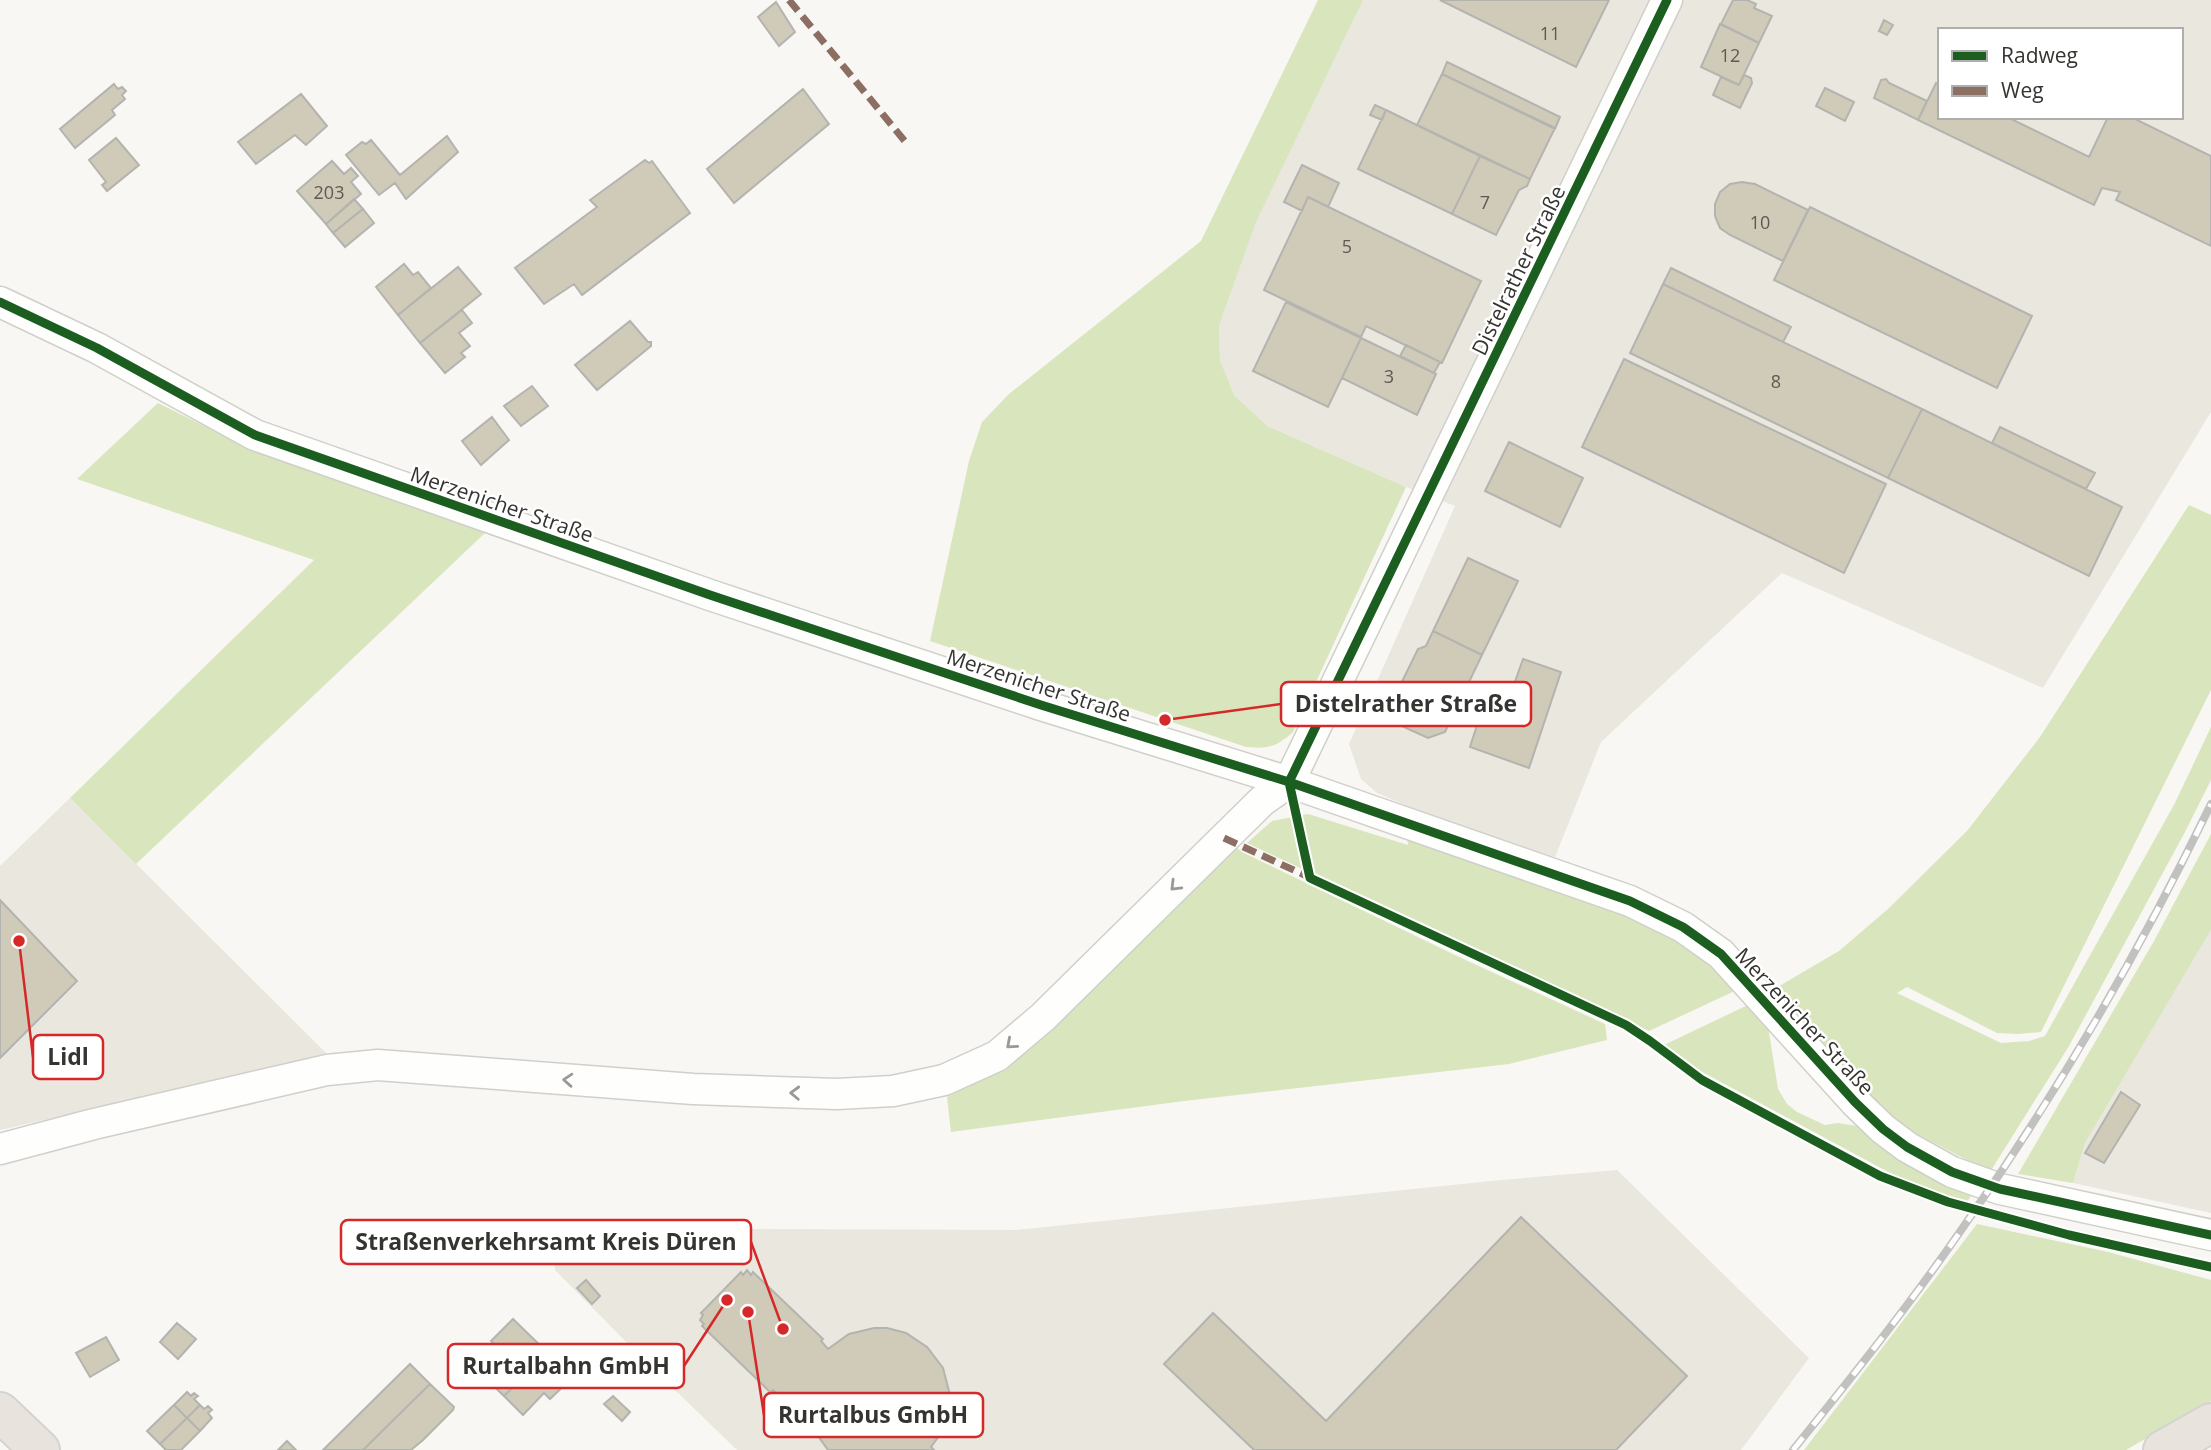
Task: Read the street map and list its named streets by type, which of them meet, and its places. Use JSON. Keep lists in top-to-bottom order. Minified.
{"streets":{"street":["Distelrather Straße","Merzenicher Straße"]},"crossings":[["Distelrather Straße","Merzenicher Straße"]],"places":["Distelrather Straße","Lidl","Rurtalbahn GmbH","Rurtalbus GmbH","Straßenverkehrsamt Kreis Düren"],"house_numbers":["11","12","203","7","10","5","3","8"],"legend":["Radweg","Weg"]}
